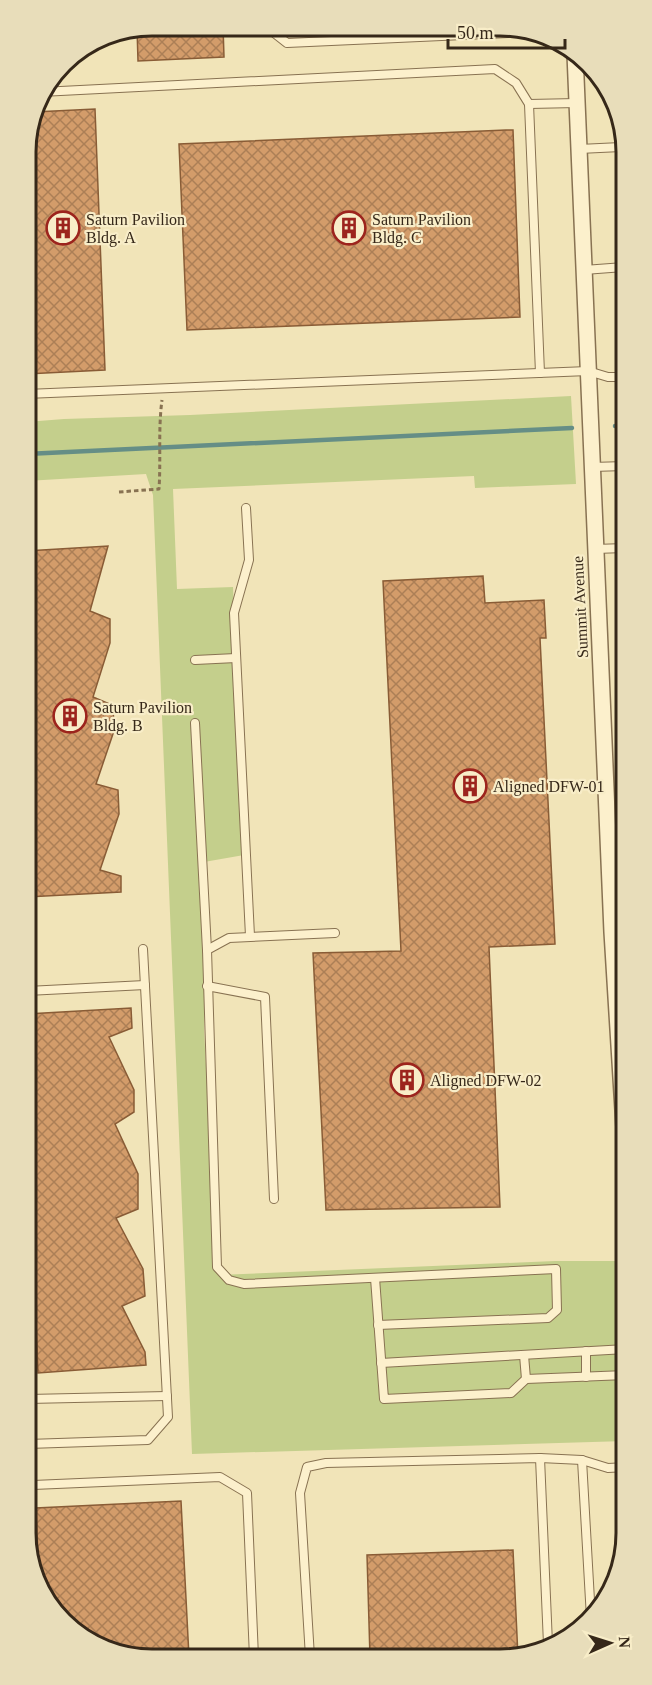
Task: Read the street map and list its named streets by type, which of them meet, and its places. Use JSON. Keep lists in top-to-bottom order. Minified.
{"streets":{"street":["Summit Avenue"]},"places":{"building":["Saturn Pavilion Bldg. A","Saturn Pavilion Bldg. C","Saturn Pavilion Bldg. B","Aligned DFW-01","Aligned DFW-02"]},"scale_bar":"50 m","north":"right"}
